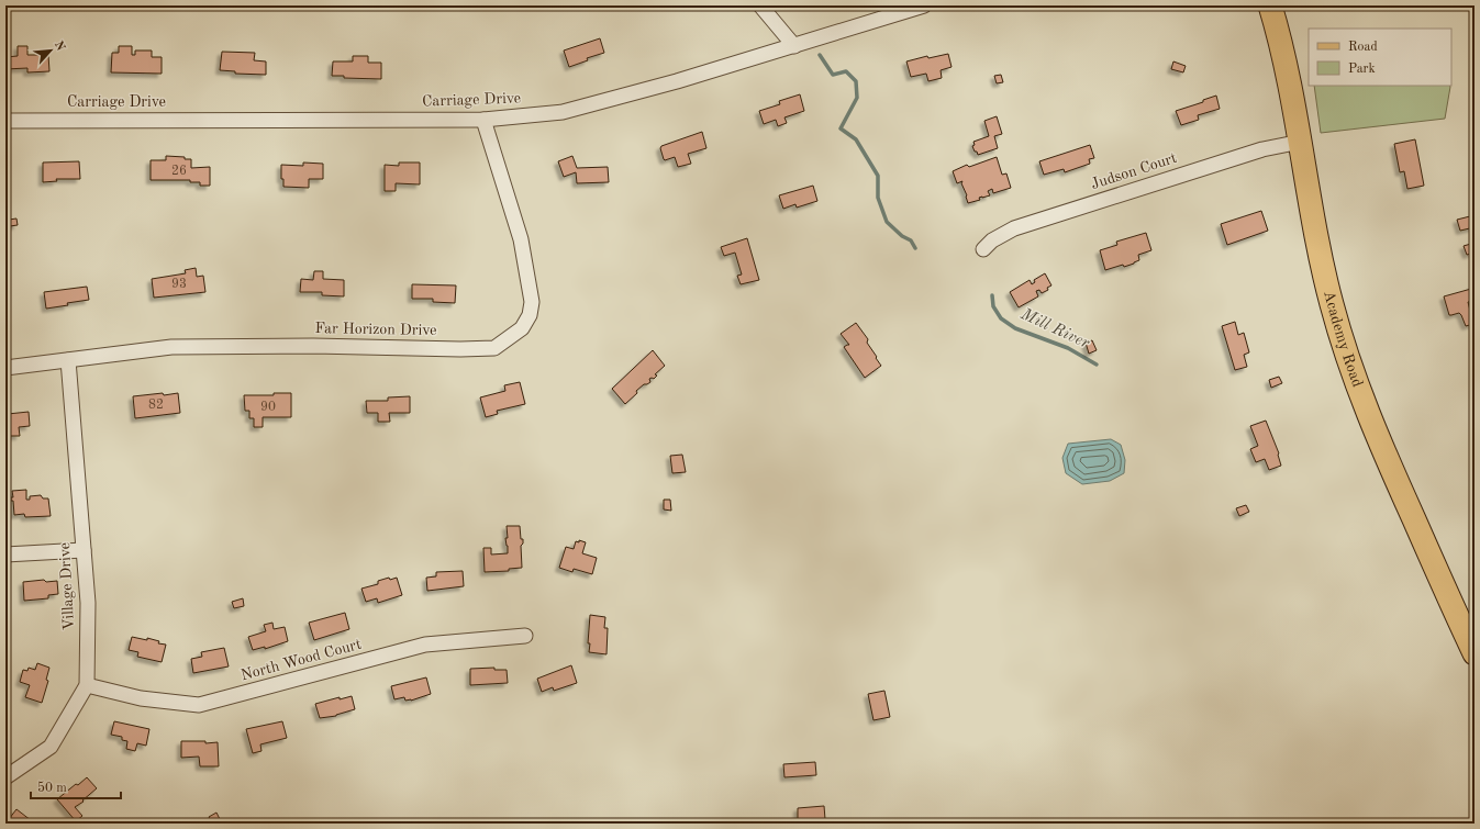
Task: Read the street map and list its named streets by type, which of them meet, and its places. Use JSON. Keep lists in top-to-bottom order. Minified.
{"streets":{"main road":["Academy Road"],"street":["Carriage Drive","Judson Court","Far Horizon Drive","Village Drive","North Wood Court"]},"crossings":[["Carriage Drive","Far Horizon Drive"],["Judson Court","Academy Road"],["Far Horizon Drive","Village Drive"],["Village Drive","North Wood Court"]],"water":["Mill River"],"house_numbers":["26","93","82","90"],"legend":["Road","Park"],"scale_bar":"50 m","north":"top right"}
